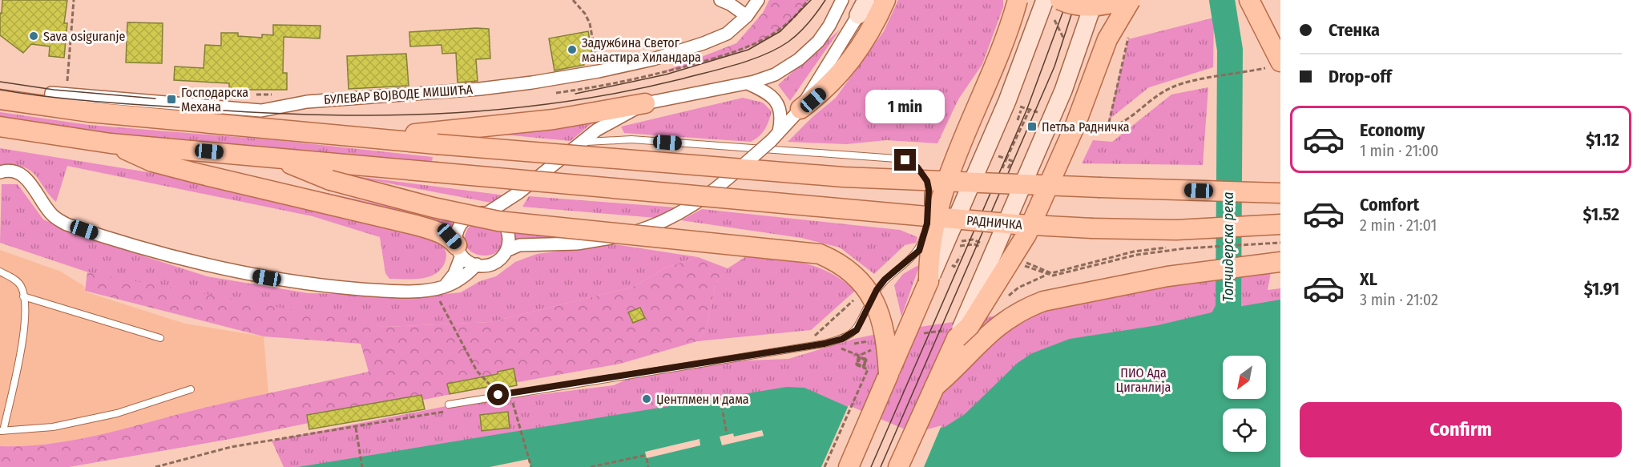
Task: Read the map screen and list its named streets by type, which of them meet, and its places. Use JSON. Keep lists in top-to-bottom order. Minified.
{"streets":{"main road":["РАДНИЧКА"],"street":["БУЛЕВАР ВОЈВОДЕ МИШИЋА"]},"water":["Топчидерска река"],"parks":["ПИО Ада Циганлија"],"places":{"other":["Sava osiguranje","Задужбина Светог манастира Хиландара","Џентлмен и дама"],"transit":["Господарска Механа","Петља Радничка"]},"north":"bottom left","page":{"banner":["Стенка","Drop-off"],"bubble":"1 min","list":[{"name":"Economy","note":"1 min · 21:00","value":"$1.12"},{"name":"Comfort","note":"2 min · 21:01","value":"$1.52"},{"name":"XL","note":"3 min · 21:02","value":"$1.91"}],"buttons":"Confirm"}}
